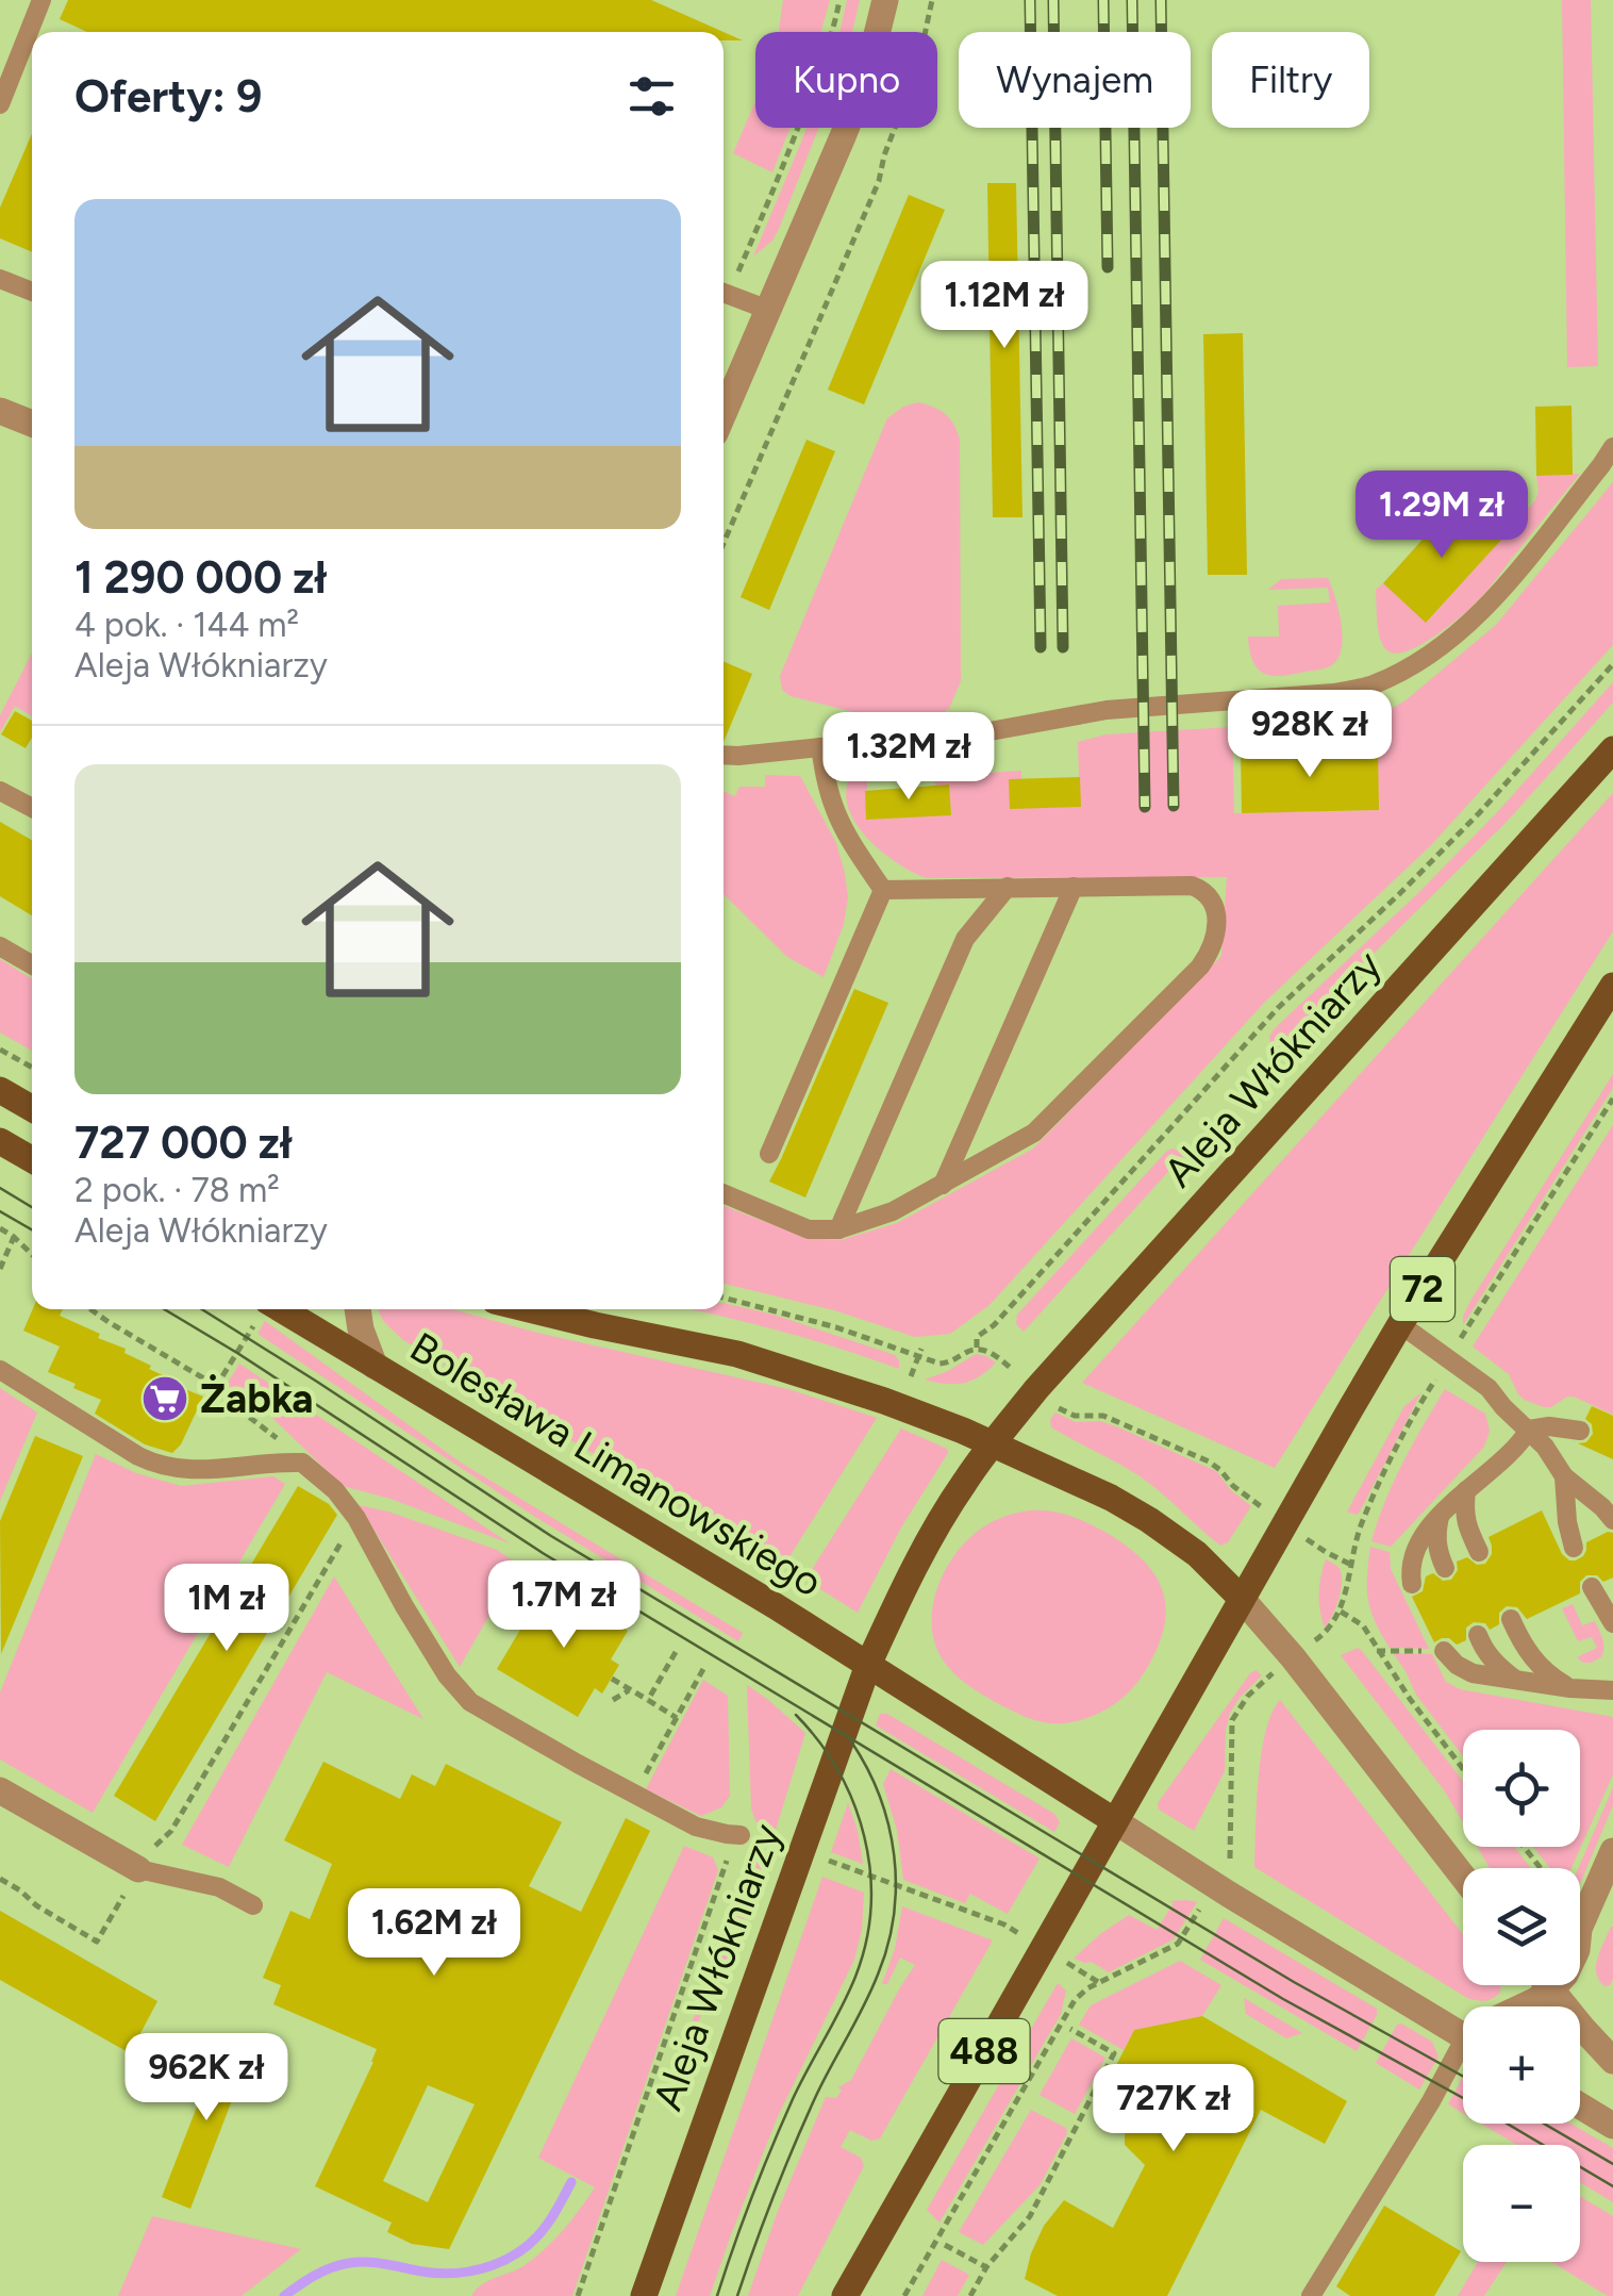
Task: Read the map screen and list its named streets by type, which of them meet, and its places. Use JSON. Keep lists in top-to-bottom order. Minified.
{"streets":{"main road":["Aleja Włókniarzy","72","Bolesława Limanowskiego","488"]},"crossings":[["Aleja Włókniarzy","Bolesława Limanowskiego"],["72","Bolesława Limanowskiego"],["72","488"],["Bolesława Limanowskiego","488"]],"places":{"supermarket":["Żabka"]},"page":{"chip":["Kupno","Wynajem","Filtry"],"heading":"Oferty: 9","list":[{"name":"1 290 000 zł","note":"4 pok. · 144 m² · Aleja Włókniarzy"},{"name":"727 000 zł","note":"2 pok. · 78 m² · Aleja Włókniarzy"}],"price":["1.12M zł","1.29M zł","928K zł","1.32M zł","1.7M zł","1M zł","1.62M zł","962K zł","727K zł"],"map_buttons":["+","−"]}}
